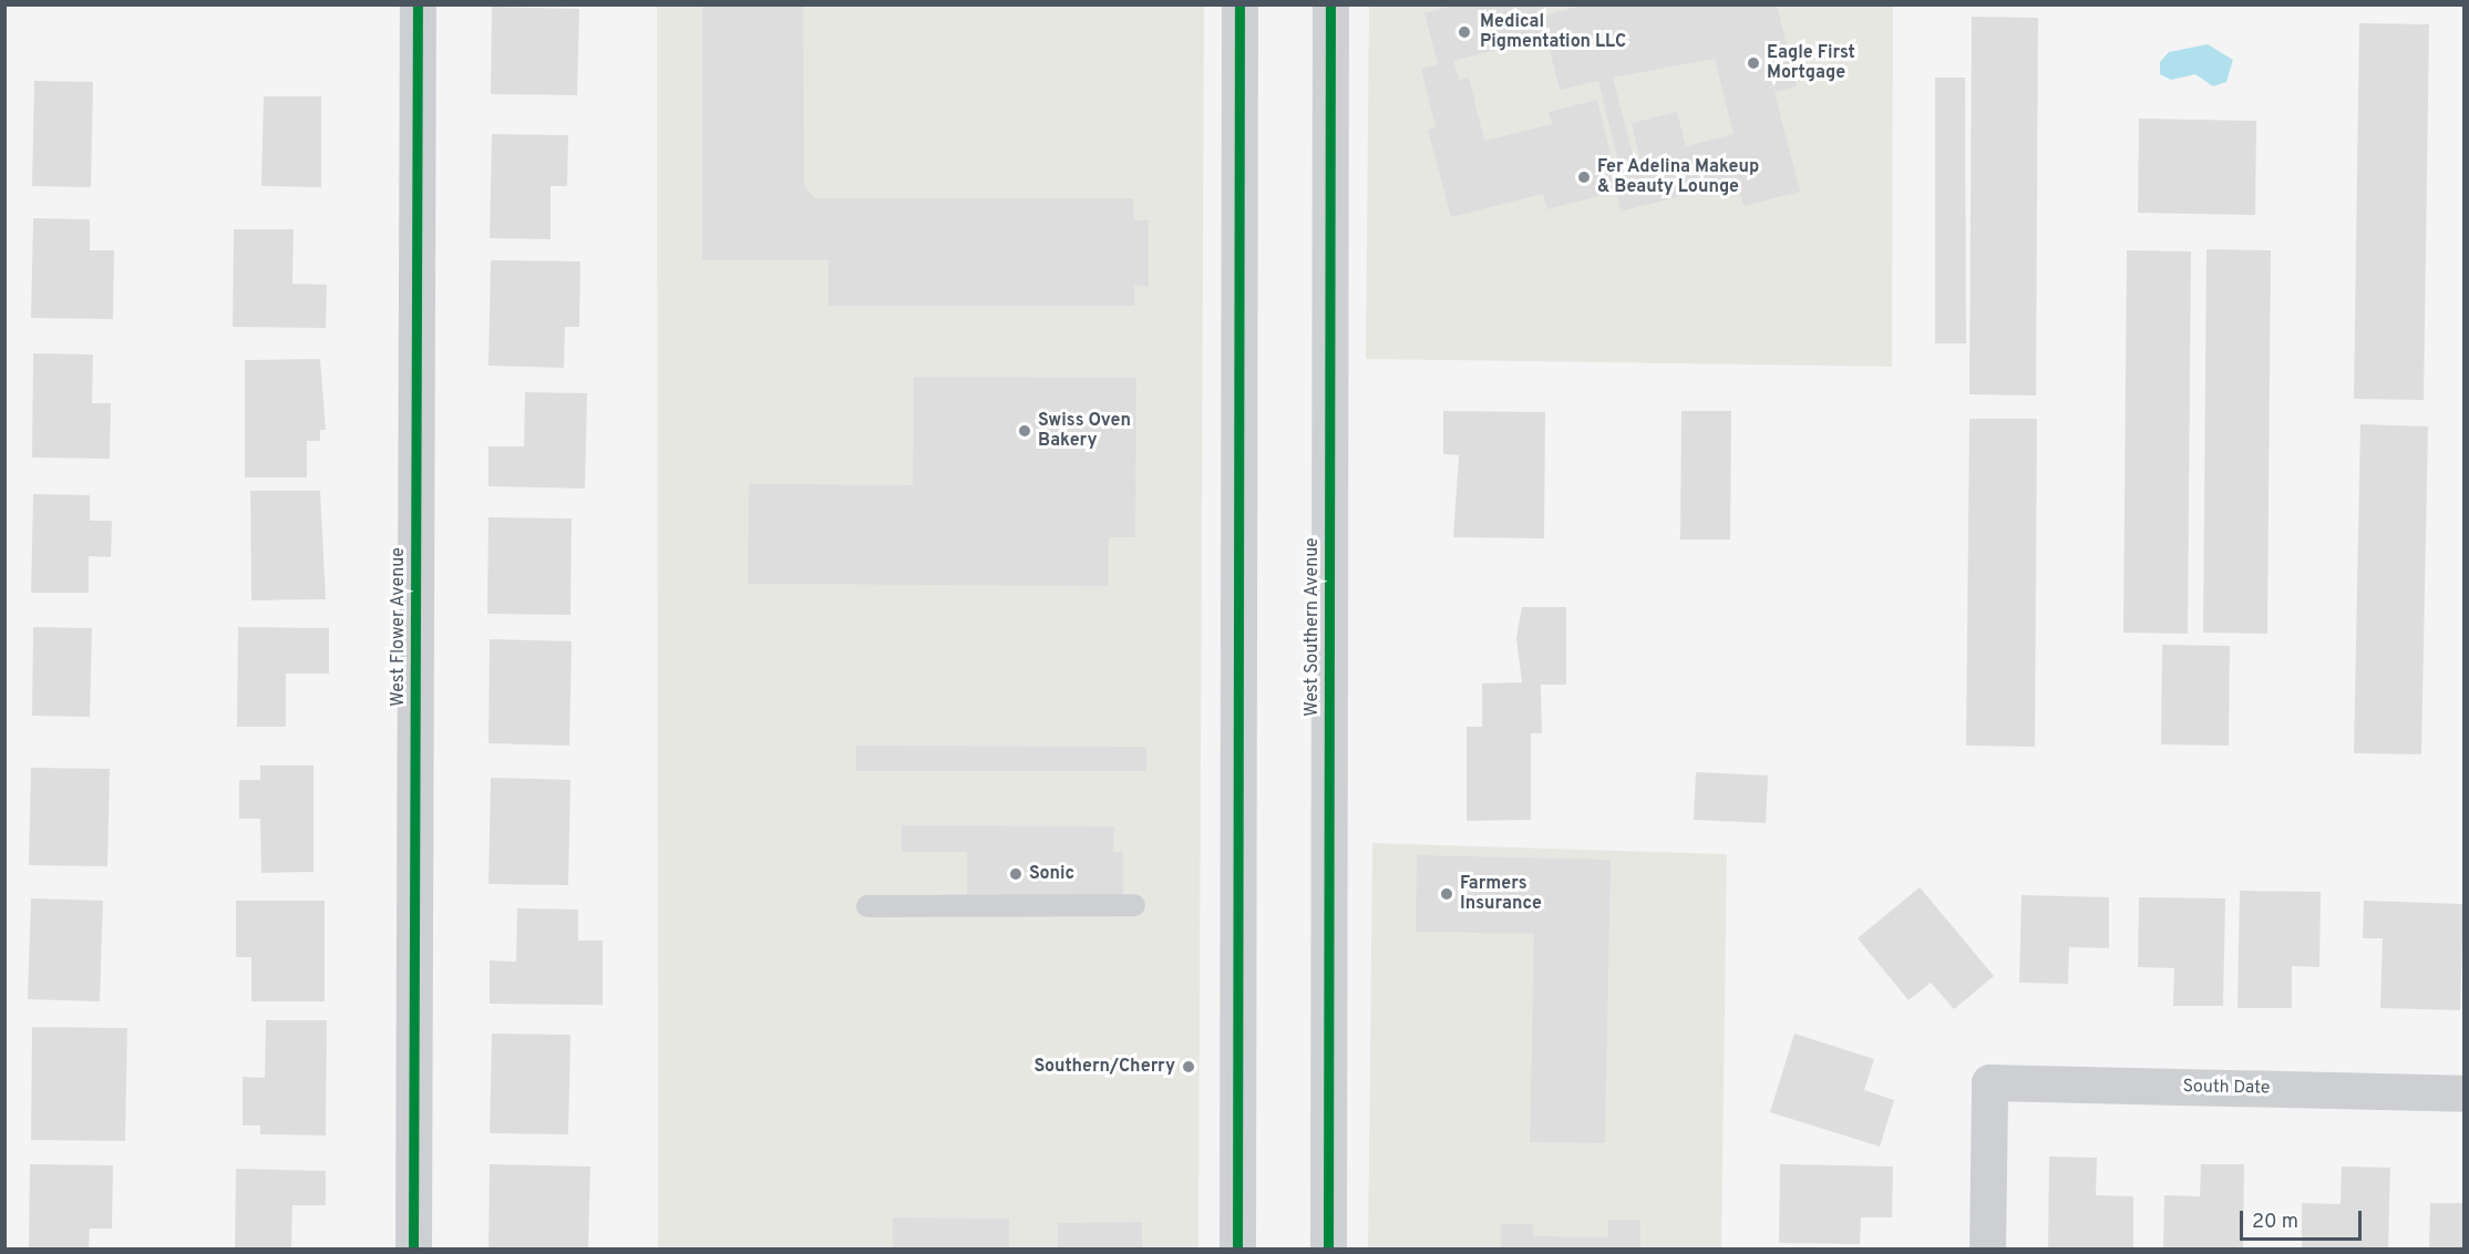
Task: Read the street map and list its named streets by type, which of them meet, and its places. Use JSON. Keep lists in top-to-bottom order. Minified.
{"streets":{"main road":["West Southern Avenue"],"street":["West Flower Avenue","South Date"]},"places":["Medical Pigmentation LLC","Eagle First Mortgage","Fer Adelina Makeup & Beauty Lounge","Swiss Oven Bakery","Sonic","Farmers Insurance","Southern/Cherry"],"scale_bar":"20 m"}
